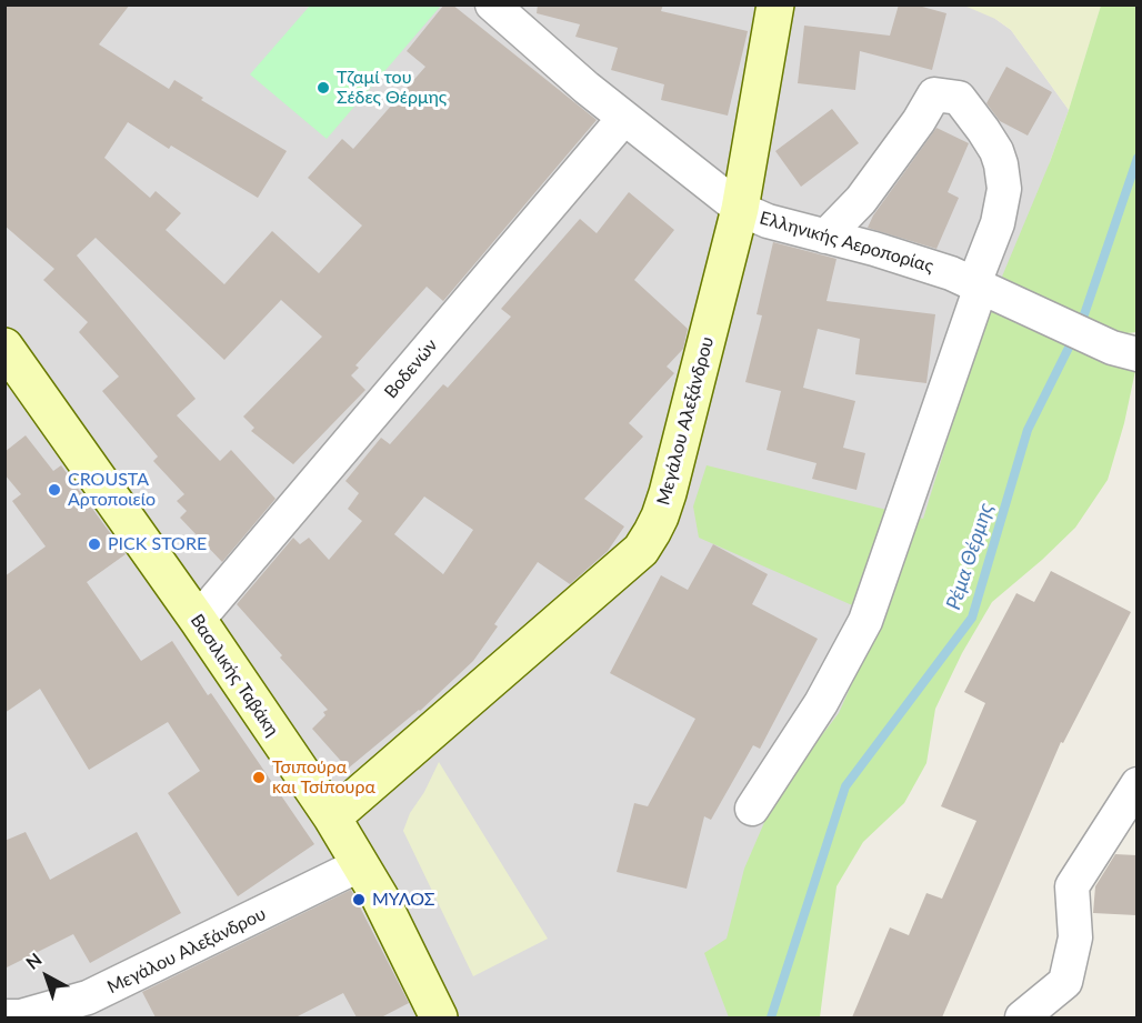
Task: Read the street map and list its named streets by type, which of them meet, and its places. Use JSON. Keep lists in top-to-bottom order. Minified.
{"streets":{"street":["Ελληνικής Αεροπορίας","Βοδενών","Μεγάλου Αλεξάνδρου","Βασιλικής Ταβάκη"]},"crossings":[["Ελληνικής Αεροπορίας","Βοδενών"],["Ελληνικής Αεροπορίας","Μεγάλου Αλεξάνδρου"],["Βοδενών","Βασιλικής Ταβάκη"],["Μεγάλου Αλεξάνδρου","Βασιλικής Ταβάκη"]],"water":["Ρέμα Θέρμης"],"places":["Τζαμί του Σέδες Θέρμης","CROUSTA Αρτοποιείο","PICK STORE","Τσιπούρα και Τσίπουρα","ΜΥΛΟΣ"],"north":"top left"}
